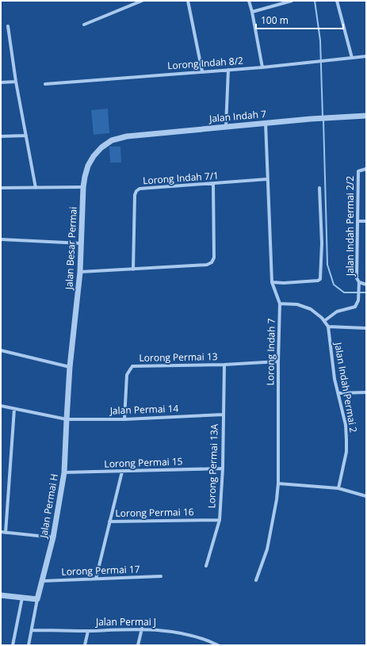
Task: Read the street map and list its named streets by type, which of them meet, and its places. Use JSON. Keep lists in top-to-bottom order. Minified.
{"streets":{"street":["Lorong Indah 8/2","Jalan Indah 7","Lorong Indah 7/1","Jalan Indah Permai 2/2","Jalan Besar Permai","Lorong Indah 7","Lorong Permai 13","Jalan Indah Permai 2","Jalan Permai 14","Lorong Permai 15","Lorong Permai 13A","Jalan Permai H","Lorong Permai 16","Lorong Permai 17","Jalan Permai J"]},"crossings":[["Jalan Indah 7","Jalan Besar Permai"],["Jalan Indah 7","Lorong Indah 7"],["Lorong Indah 7/1","Lorong Indah 7"],["Jalan Besar Permai","Jalan Permai H"],["Lorong Indah 7","Lorong Permai 13"],["Lorong Indah 7","Jalan Indah Permai 2"],["Lorong Permai 13","Jalan Permai 14"],["Lorong Permai 13","Lorong Permai 13A"],["Jalan Permai 14","Lorong Permai 13A"],["Jalan Permai 14","Jalan Permai H"],["Lorong Permai 15","Lorong Permai 13A"],["Lorong Permai 15","Jalan Permai H"],["Lorong Permai 13A","Lorong Permai 16"],["Jalan Permai H","Lorong Permai 17"],["Jalan Permai H","Jalan Permai J"]],"scale_bar":"100 m"}
